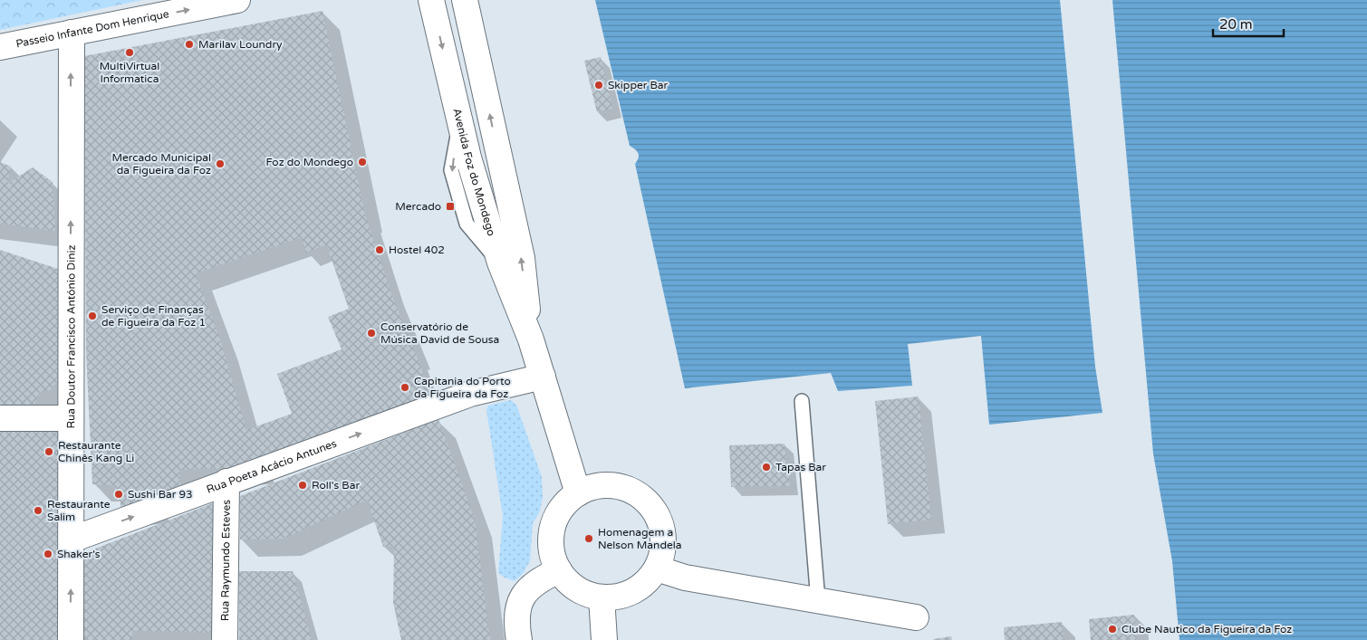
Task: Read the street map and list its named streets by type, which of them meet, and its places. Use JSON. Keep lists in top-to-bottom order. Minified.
{"streets":{"street":["Passeio Infante Dom Henrique","Avenida Foz do Mondego","Rua Doutor Francisco António Diniz","Rua Poeta Acácio Antunes","Rua Raymundo Esteves"]},"crossings":[["Passeio Infante Dom Henrique","Rua Doutor Francisco António Diniz"],["Avenida Foz do Mondego","Rua Poeta Acácio Antunes"],["Rua Doutor Francisco António Diniz","Rua Poeta Acácio Antunes"],["Rua Poeta Acácio Antunes","Rua Raymundo Esteves"]],"one_way":["Passeio Infante Dom Henrique","Rua Doutor Francisco António Diniz","Rua Poeta Acácio Antunes"],"places":{"other":["Marilav Loundry","MultiVirtual Informatica","Skipper Bar","Foz do Mondego","Mercado Municipal da Figueira da Foz","Hostel 402","Serviço de Finanças de Figueira da Foz 1","Conservatório de Música David de Sousa","Capitania do Porto da Figueira da Foz","Restaurante Chinês Kang Li","Tapas Bar","Roll's Bar","Sushi Bar 93","Restaurante Salim","Homenagem a Nelson Mandela","Shaker's","Clube Nautico da Figueira da Foz"],"transit":["Mercado"]},"scale_bar":"20 m"}
